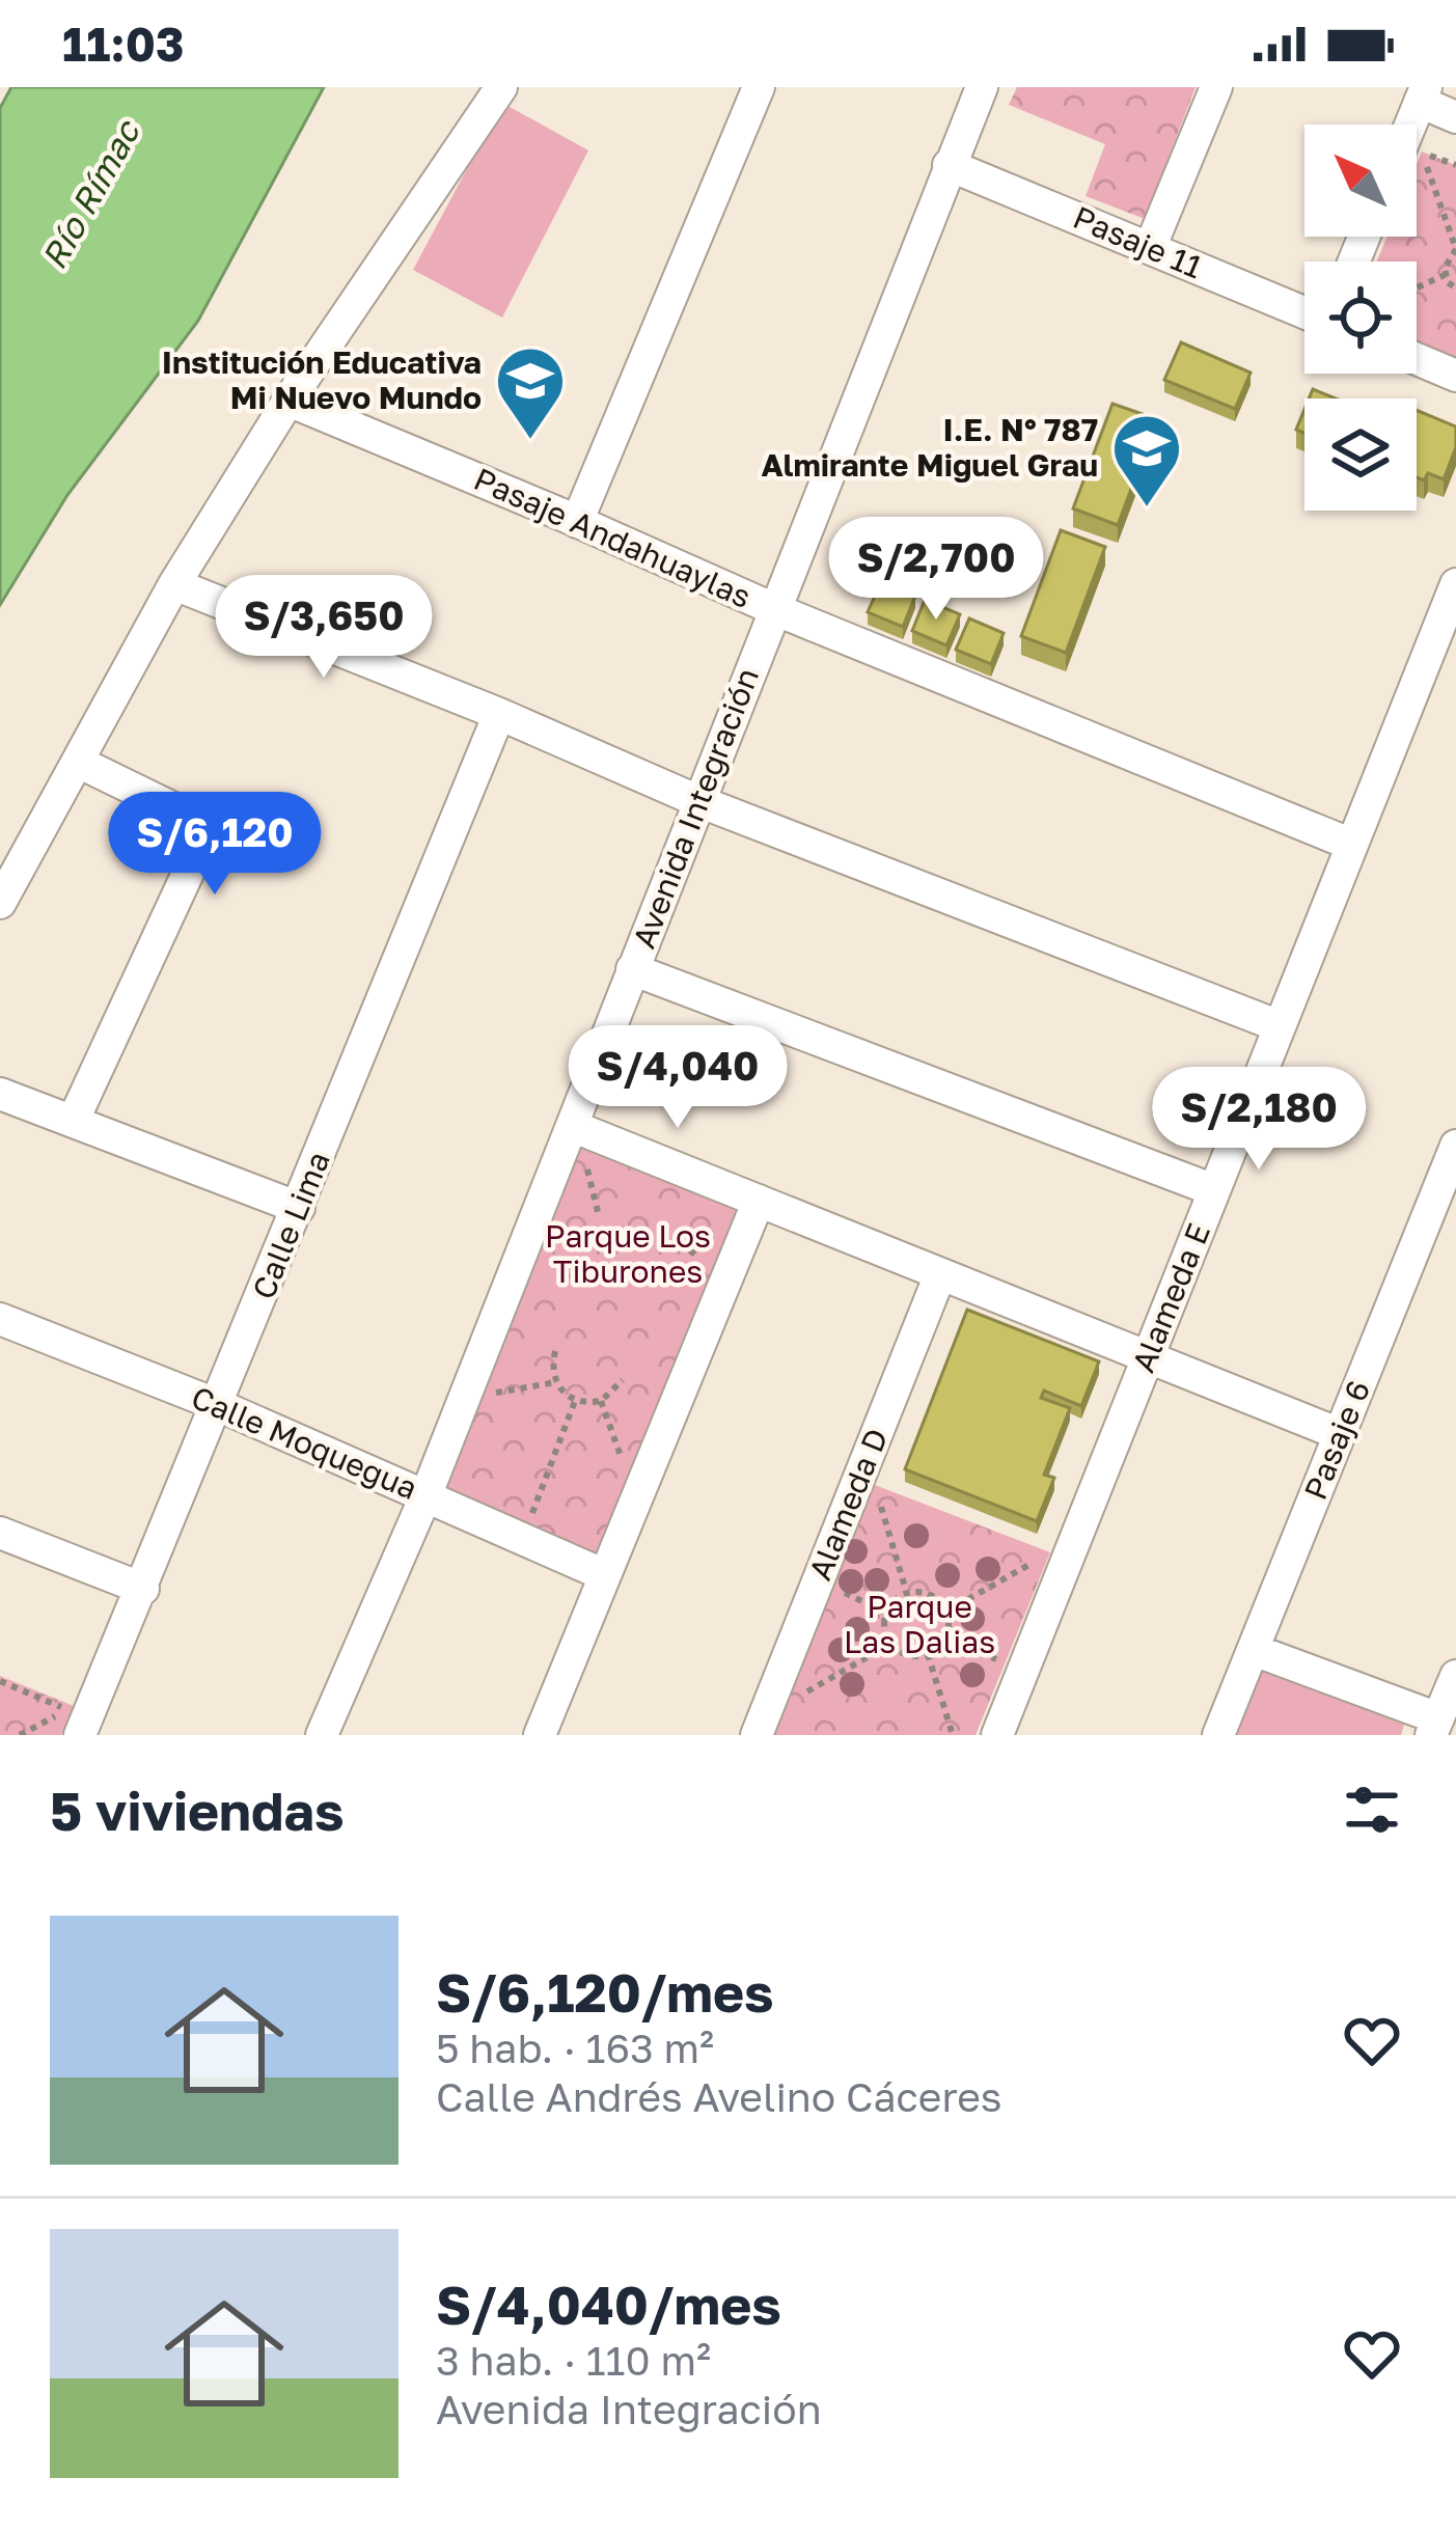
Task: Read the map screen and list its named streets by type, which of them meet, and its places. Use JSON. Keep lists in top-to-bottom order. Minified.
{"streets":{"street":["Pasaje 11","Pasaje Andahuaylas","Avenida Integración","Calle Lima","Alameda E","Pasaje 6","Calle Moquegua","Alameda D"]},"crossings":[["Pasaje 11","Avenida Integración"],["Pasaje Andahuaylas","Avenida Integración"],["Pasaje Andahuaylas","Alameda E"],["Avenida Integración","Calle Moquegua"],["Calle Lima","Calle Moquegua"]],"water":["Río Rímac"],"parks":["Parque Los Tiburones","Parque Las Dalias"],"places":{"school or university":["Institución Educativa Mi Nuevo Mundo","I.E. N° 787 Almirante Miguel Grau"]},"north":"top left","page":{"status":"11:03","price":["S/2,700","S/3,650","S/6,120","S/4,040","S/2,180"],"heading":"5 viviendas","list":[{"name":"S/6,120/mes","note":"5 hab. · 163 m² · Calle Andrés Avelino Cáceres"},{"name":"S/4,040/mes","note":"3 hab. · 110 m² · Avenida Integración"}]}}
